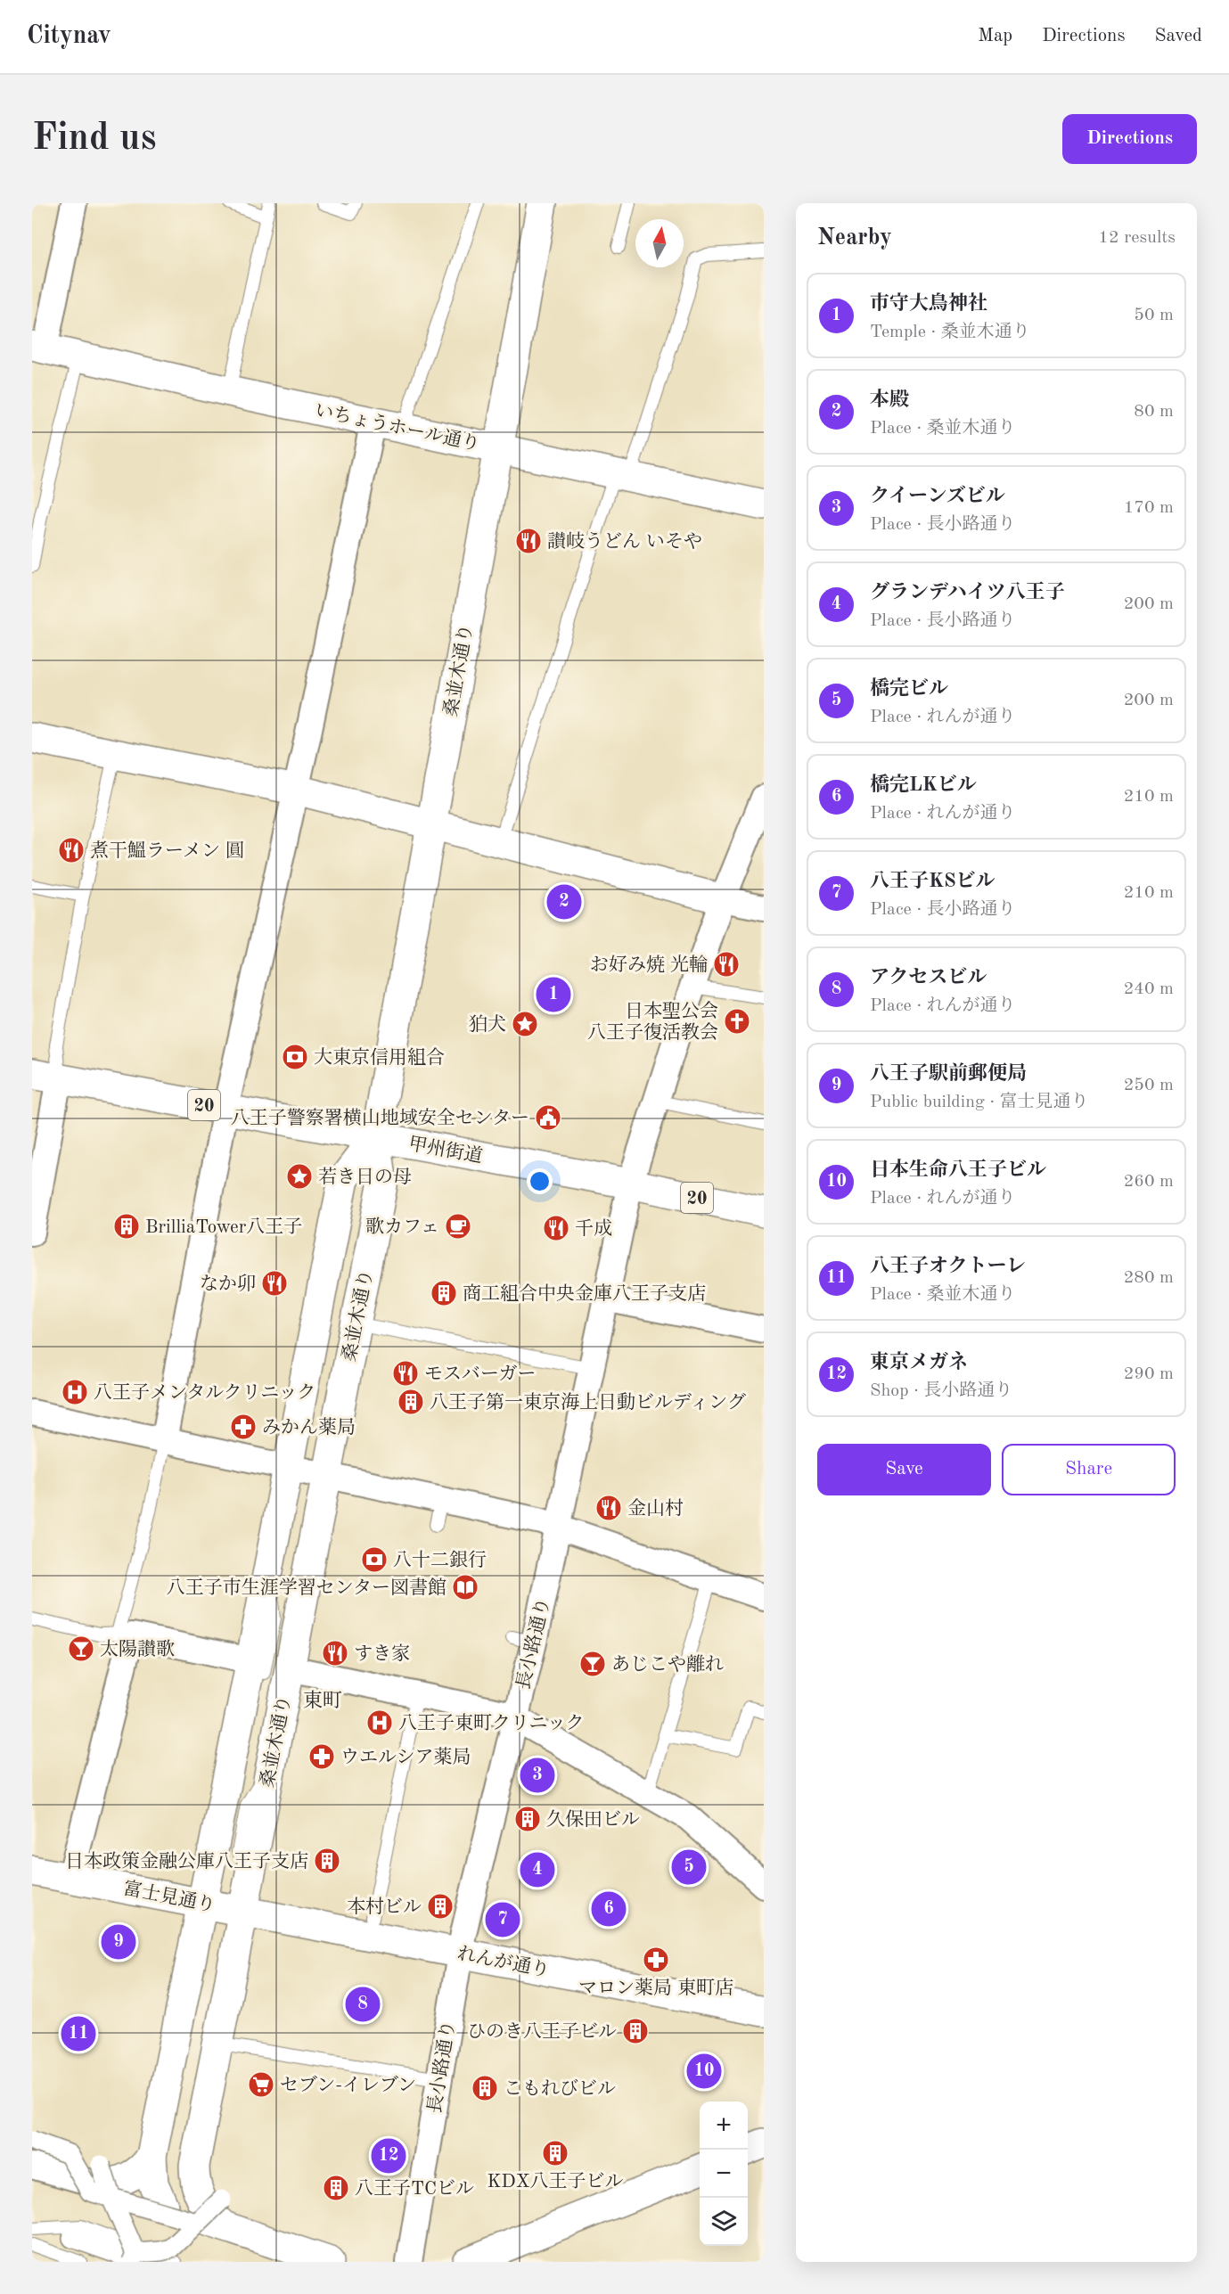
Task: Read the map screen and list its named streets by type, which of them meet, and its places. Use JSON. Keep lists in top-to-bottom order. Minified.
{"streets":{"main road":["いちょうホール通り","桑並木通り","20","甲州街道","富士見通り","れんが通り"],"street":["長小路通り"]},"crossings":[["いちょうホール通り","桑並木通り"],["桑並木通り","甲州街道"],["桑並木通り","富士見通り"],["桑並木通り","れんが通り"],["甲州街道","長小路通り"],["長小路通り","れんが通り"],["富士見通り","れんが通り"]],"districts":["東町"],"places":{"restaurant":["讃岐うどん いそや","煮干鰮ラーメン 圓","お好み焼 光輪","千成","なか卯","モスバーガー","金山村","すき家"],"church":["日本聖公会 八王子復活教会"],"place":["狛犬","若き日の母"],"bank":["大東京信用組合","八十二銀行"],"public building":["八王子警察署横山地域安全センター"],"building":["BrilliaTower八王子","商工組合中央金庫八王子支店","八王子第一東京海上日動ビルディング","久保田ビル","日本政策金融公庫八王子支店","本村ビル","ひのき八王子ビル","こもれびビル","KDX八王子ビル","八王子TCビル"],"cafe":["歌カフェ"],"hospital":["八王子メンタルクリニック","八王子東町クリニック"],"pharmacy":["みかん薬局","ウエルシア薬局","マロン薬局 東町店"],"library":["八王子市生涯学習センター図書館"],"bar":["太陽讃歌","あじこや離れ"],"supermarket":["セブン-イレブン"]},"north":"top","page":{"header":"Citynav","nav":["Map","Directions","Saved"],"buttons":["Directions",["Save","Share"]],"title":"Find us","heading":["Nearby","12 results"],"list":[{"mark":"1","name":"市守大鳥神社","note":"Temple · 桑並木通り","value":"50 m"},{"mark":"2","name":"本殿","note":"Place · 桑並木通り","value":"80 m"},{"mark":"3","name":"クイーンズビル","note":"Place · 長小路通り","value":"170 m"},{"mark":"4","name":"グランデハイツ八王子","note":"Place · 長小路通り","value":"200 m"},{"mark":"5","name":"橋完ビル","note":"Place · れんが通り","value":"200 m"},{"mark":"6","name":"橋完LKビル","note":"Place · れんが通り","value":"210 m"},{"mark":"7","name":"八王子KSビル","note":"Place · 長小路通り","value":"210 m"},{"mark":"8","name":"アクセスビル","note":"Place · れんが通り","value":"240 m"},{"mark":"9","name":"八王子駅前郵便局","note":"Public building · 富士見通り","value":"250 m"},{"mark":"10","name":"日本生命八王子ビル","note":"Place · れんが通り","value":"260 m"},{"mark":"11","name":"八王子オクトーレ","note":"Place · 桑並木通り","value":"280 m"},{"mark":"12","name":"東京メガネ","note":"Shop · 長小路通り","value":"290 m"}],"pins":["2","1","3","5","4","6","7","9","8","11","10","12"],"map_buttons":["+","−"]}}
